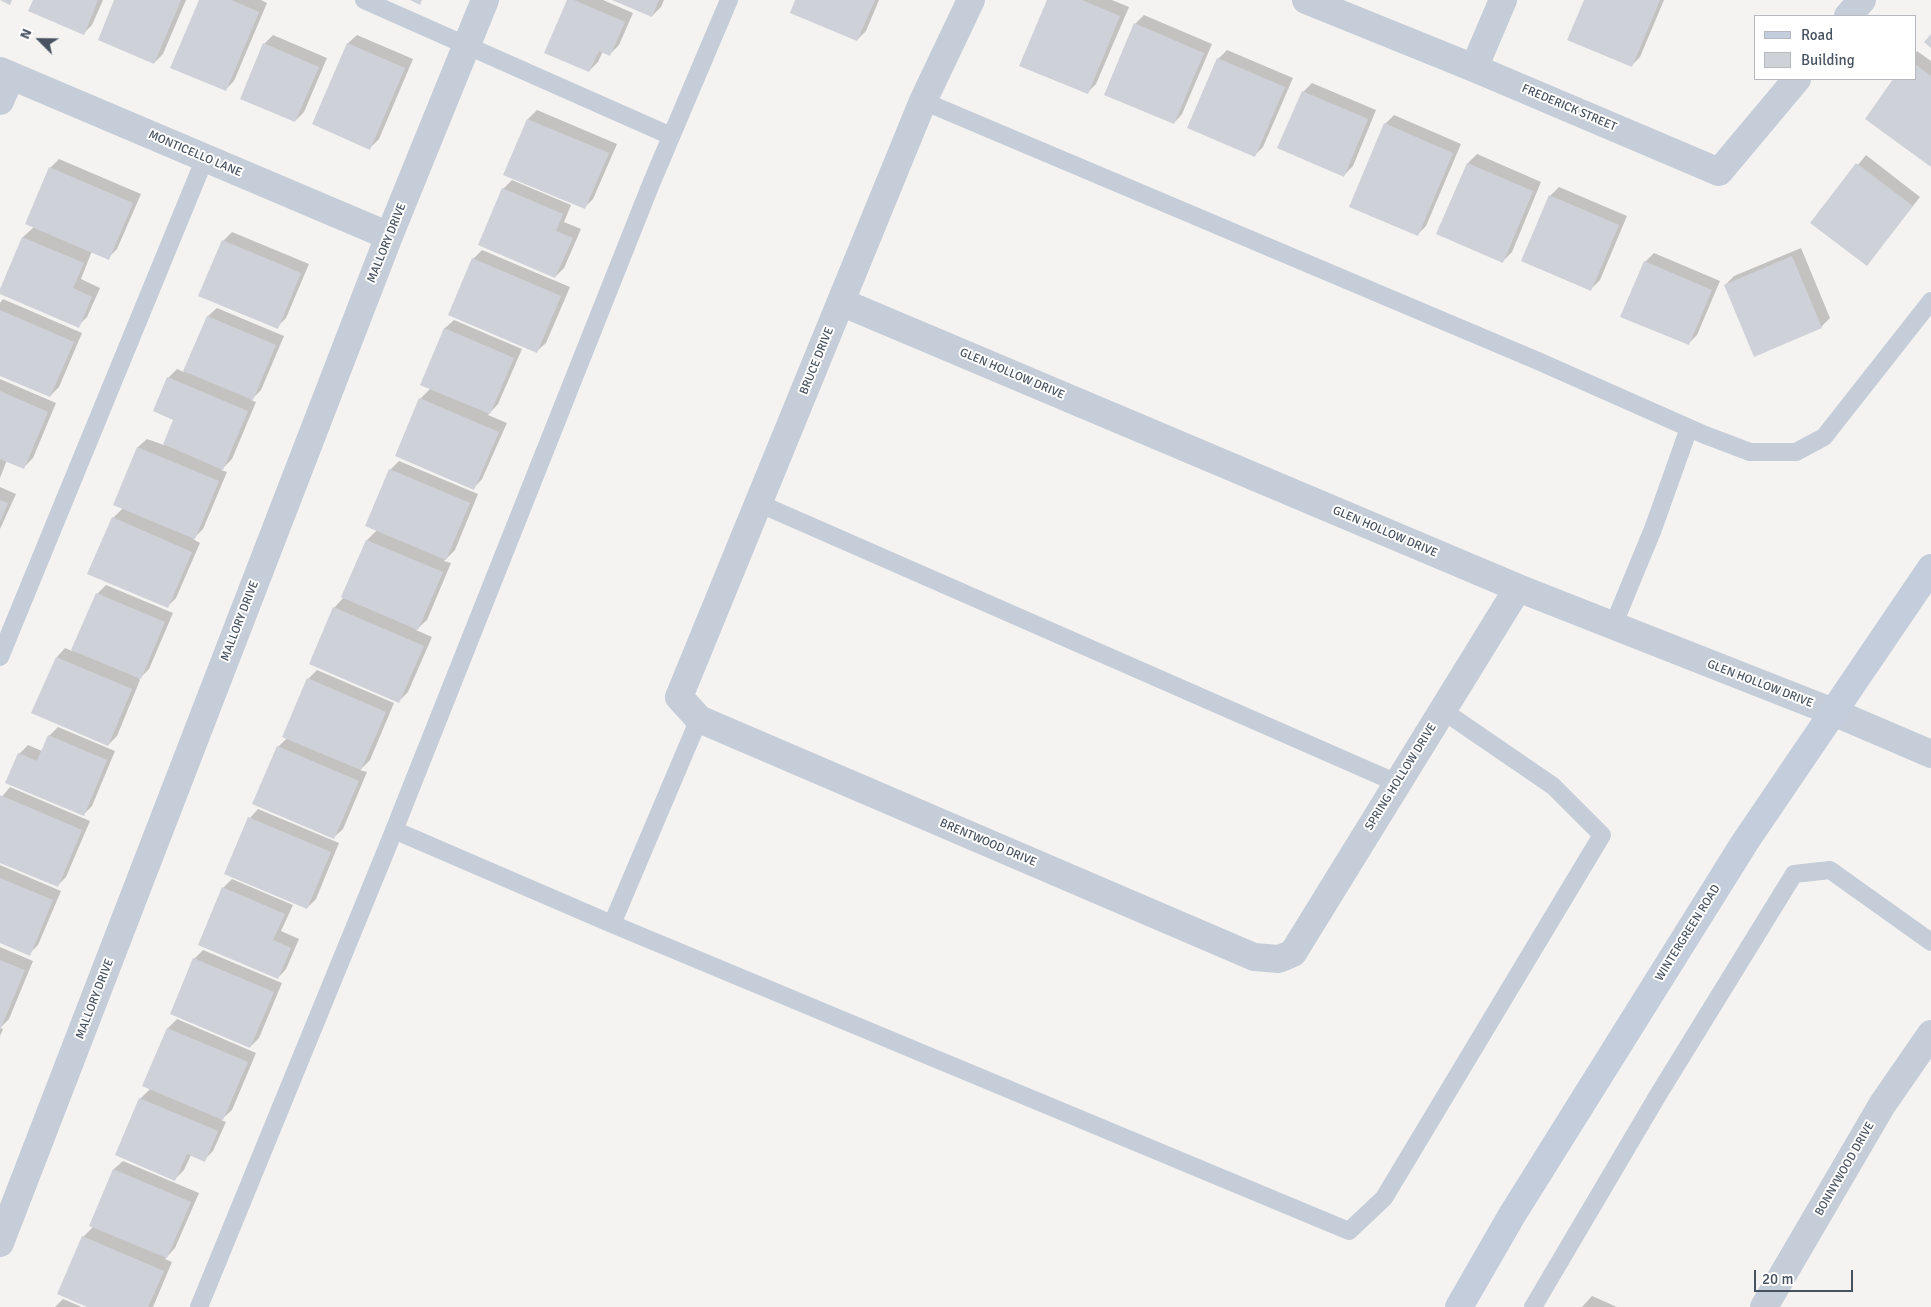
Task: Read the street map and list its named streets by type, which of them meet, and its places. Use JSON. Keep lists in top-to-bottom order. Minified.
{"streets":{"street":["FREDERICK STREET","MONTICELLO LANE","MALLORY DRIVE","BRUCE DRIVE","GLEN HOLLOW DRIVE","SPRING HOLLOW DRIVE","BRENTWOOD DRIVE","WINTERGREEN ROAD","BONNYWOOD DRIVE"]},"crossings":[["MONTICELLO LANE","MALLORY DRIVE"],["BRUCE DRIVE","GLEN HOLLOW DRIVE"],["BRUCE DRIVE","BRENTWOOD DRIVE"],["GLEN HOLLOW DRIVE","SPRING HOLLOW DRIVE"],["GLEN HOLLOW DRIVE","WINTERGREEN ROAD"],["SPRING HOLLOW DRIVE","BRENTWOOD DRIVE"]],"legend":["Road","Building"],"scale_bar":"20 m","north":"top left"}
